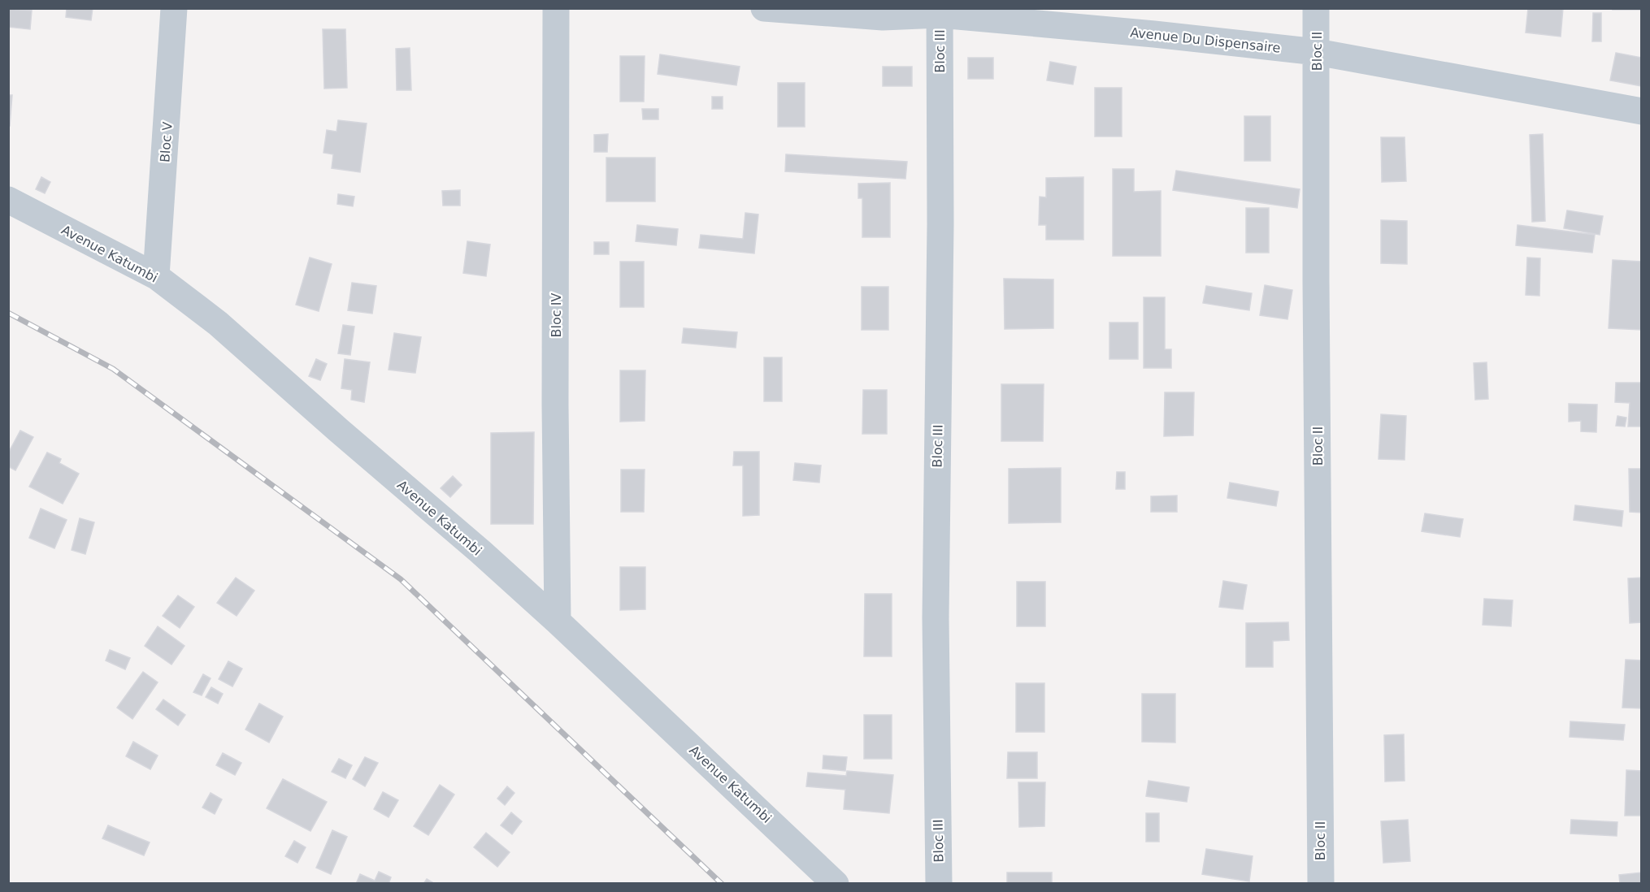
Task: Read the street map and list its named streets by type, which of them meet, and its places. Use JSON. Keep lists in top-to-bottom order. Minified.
{"streets":{"street":["Avenue Du Dispensaire","Bloc III","Bloc II","Bloc V","Avenue Katumbi","Bloc IV"]},"crossings":[["Avenue Du Dispensaire","Bloc III"],["Avenue Du Dispensaire","Bloc II"],["Bloc V","Avenue Katumbi"],["Avenue Katumbi","Bloc IV"]]}
